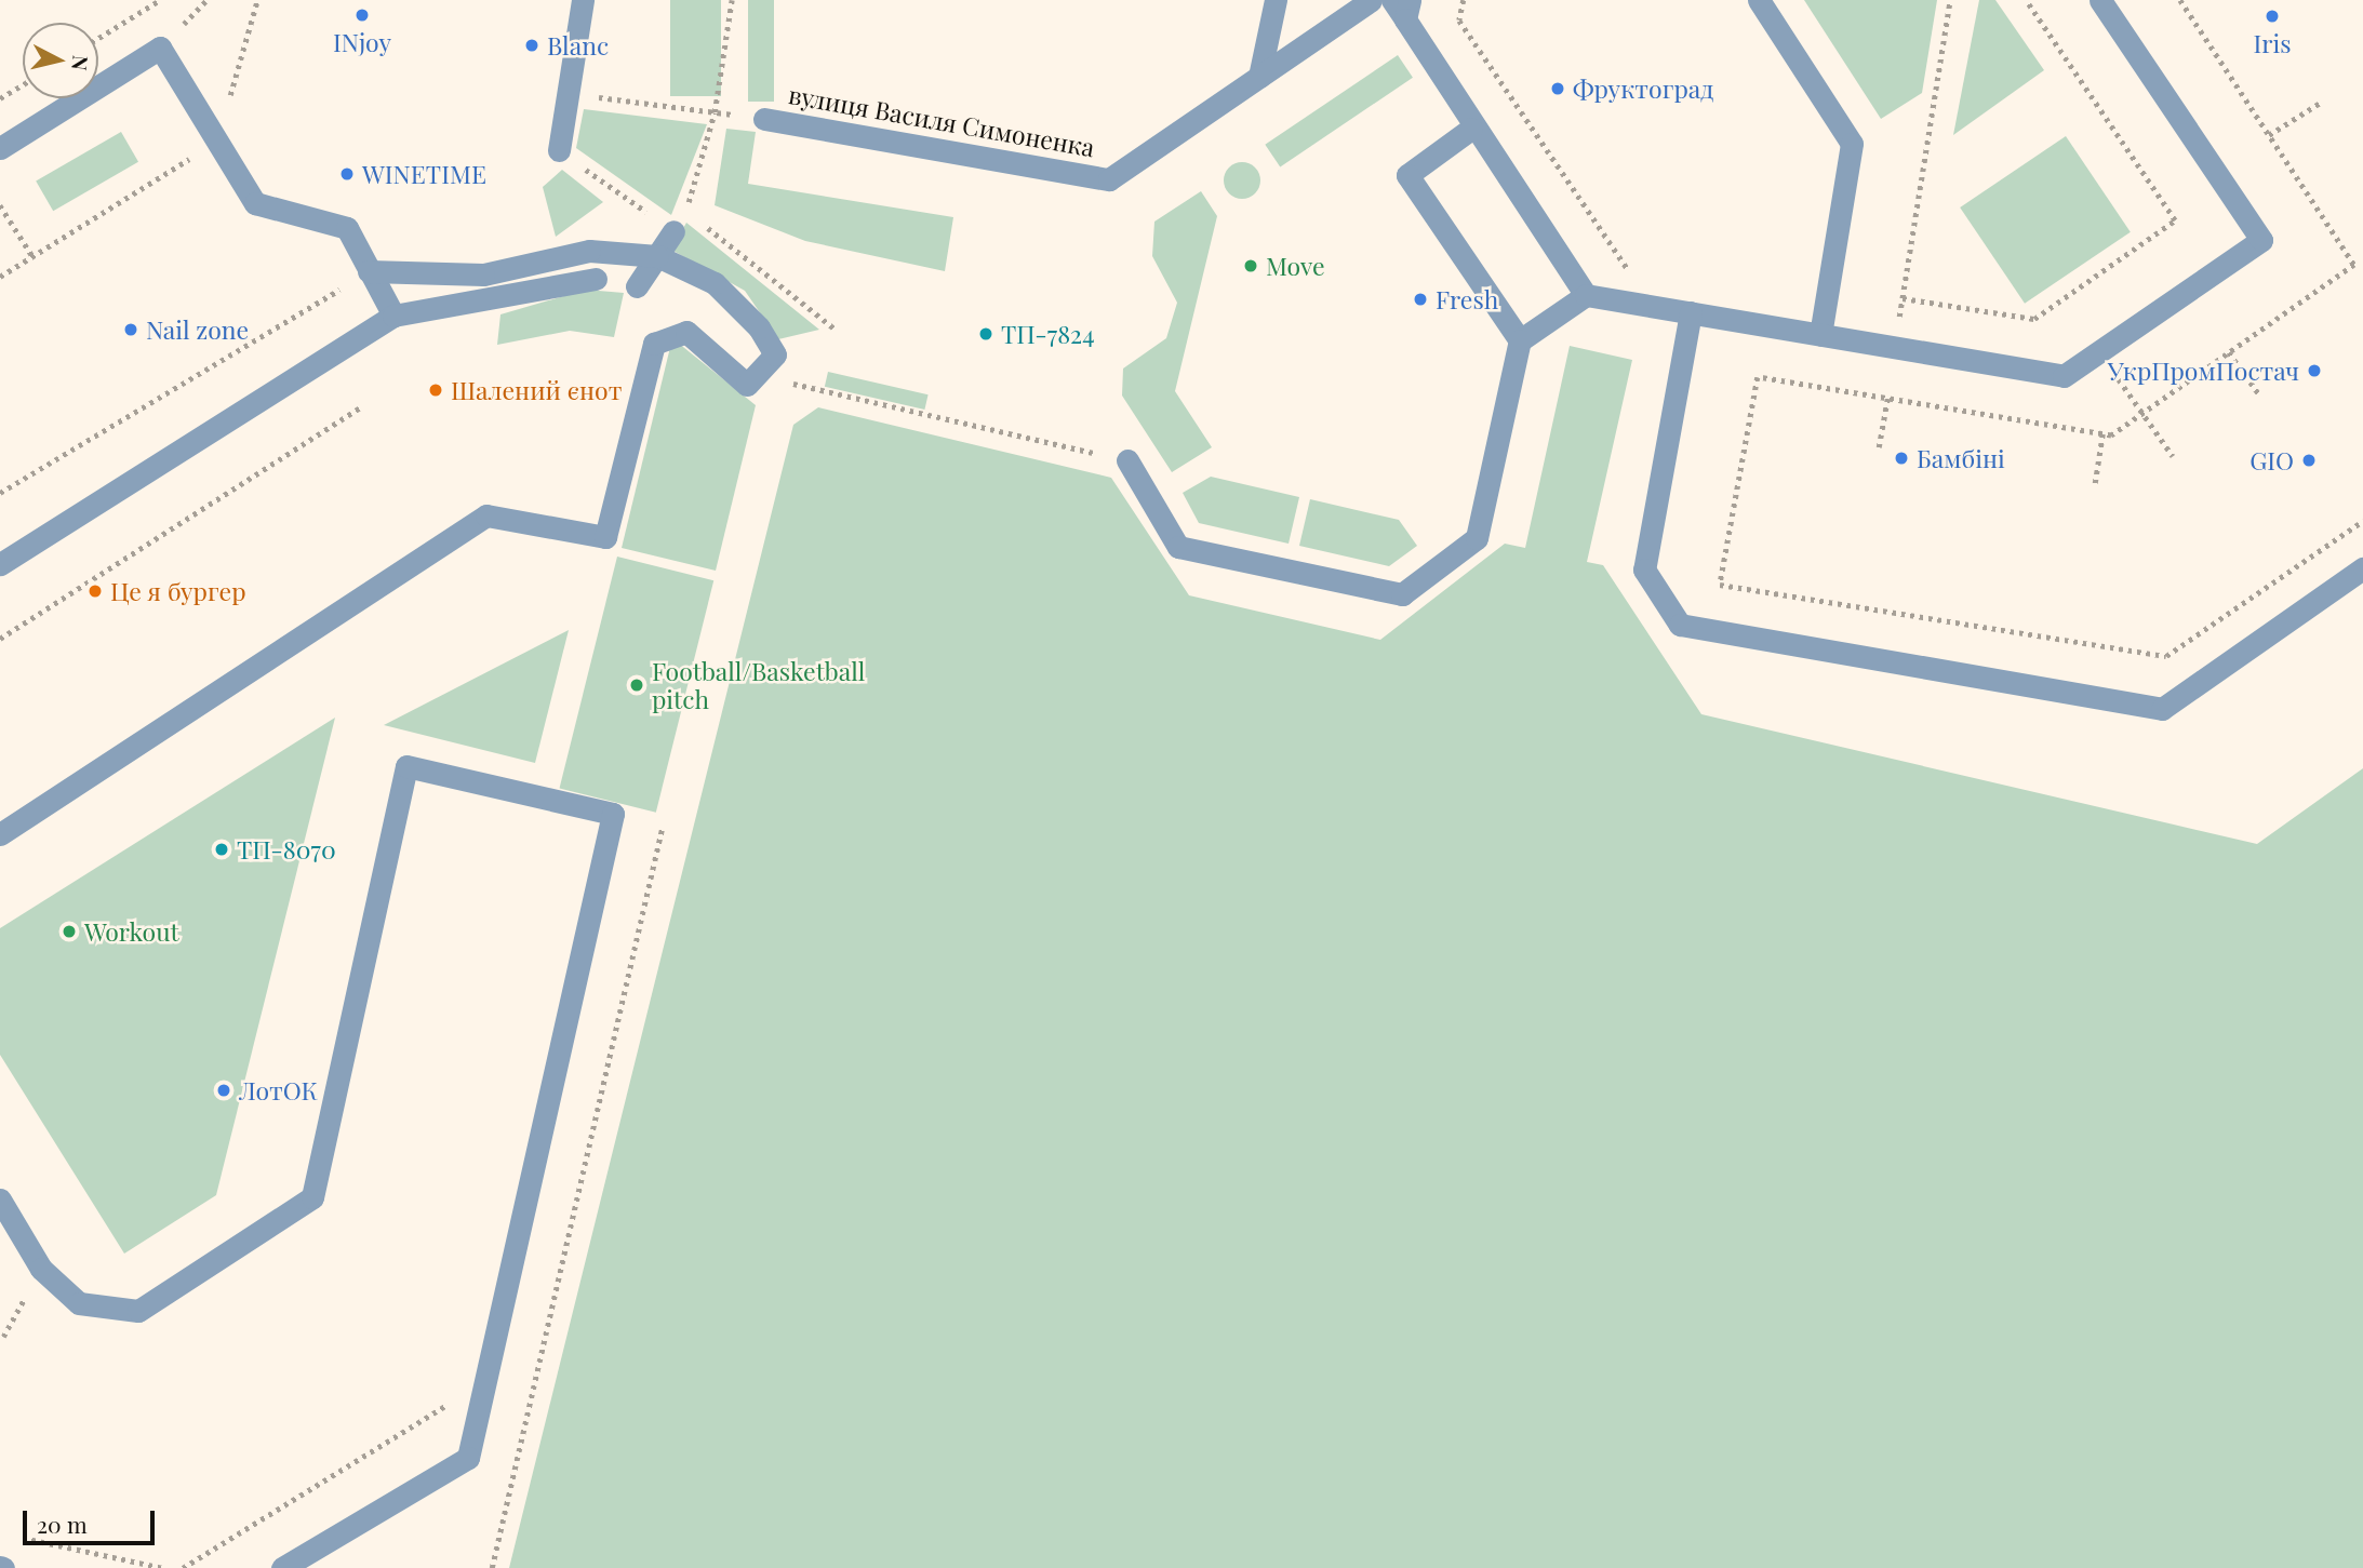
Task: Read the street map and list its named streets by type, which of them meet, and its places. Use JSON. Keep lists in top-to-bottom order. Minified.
{"streets":{"lane":["вулиця Василя Симоненка"]},"places":["INjoy","Iris","Blanc","Фруктоград","WINETIME","Move","Fresh","Nail zone","ТП-7824","УкрПромПостач","Шалений єнот","Бамбіні","GIO","Це я бургер","Football/Basketball pitch","ТП-8070","Workout","ЛотОК"],"scale_bar":"20 m","north":"right"}
